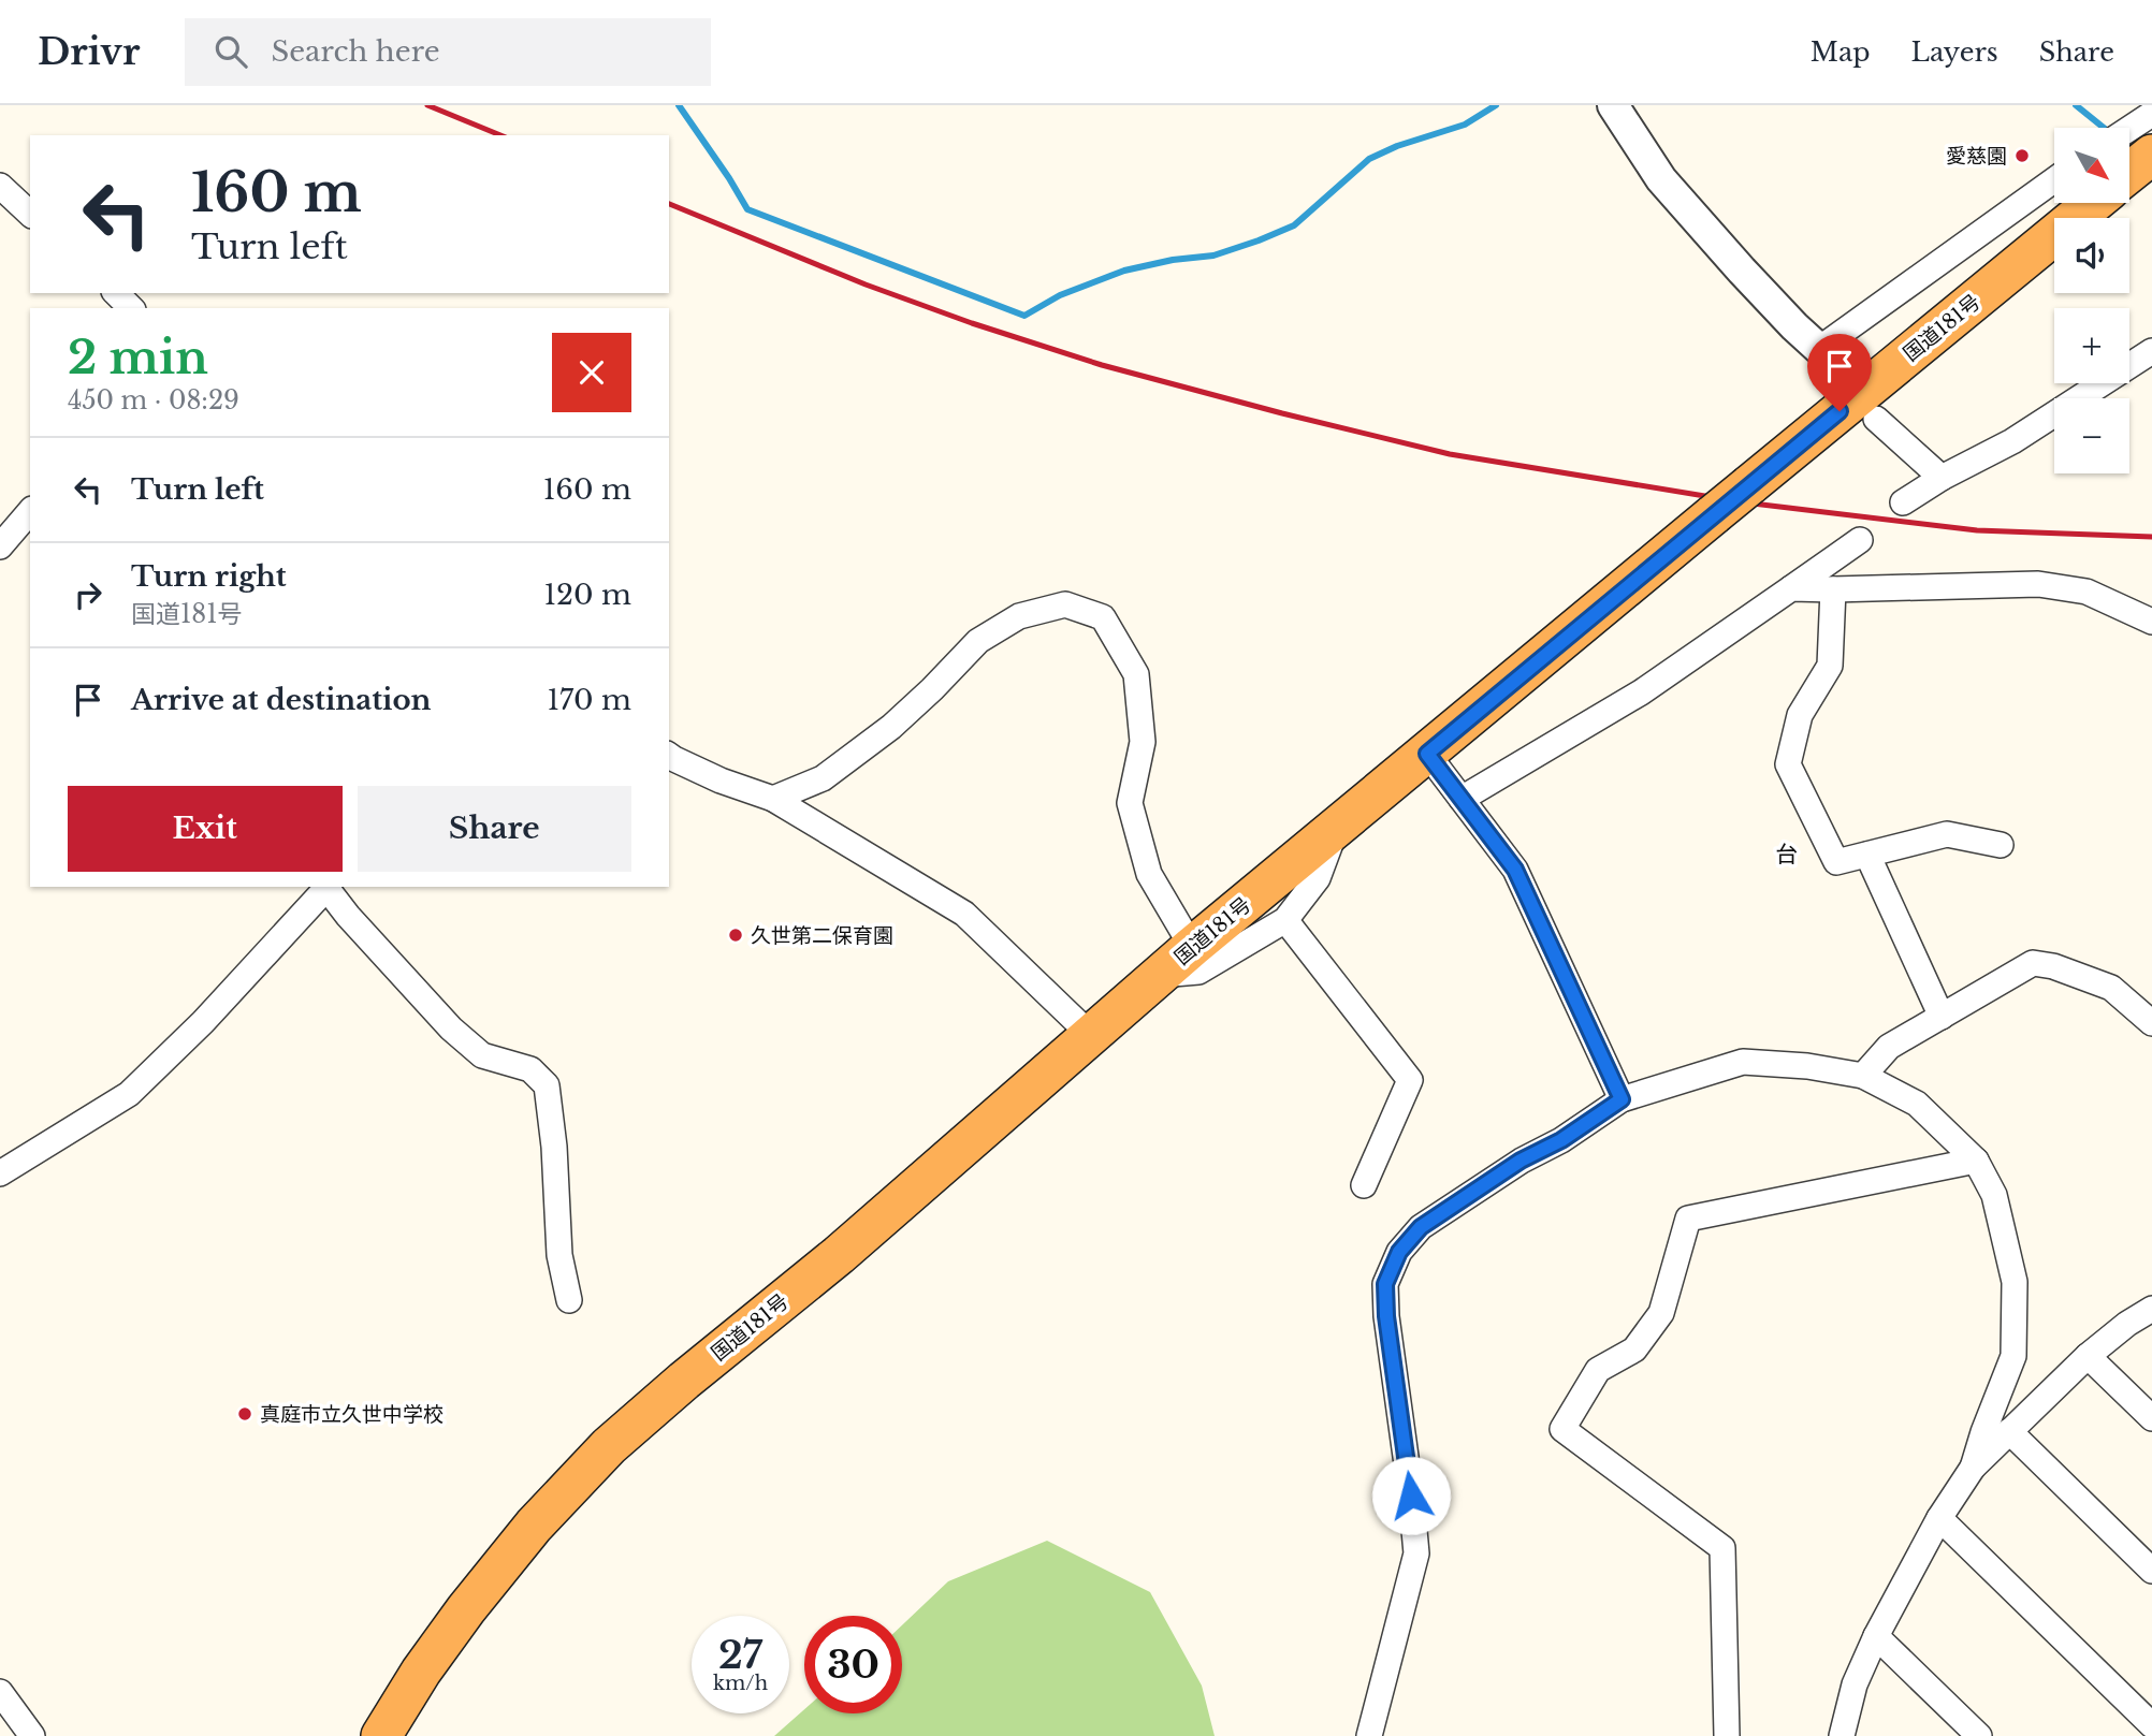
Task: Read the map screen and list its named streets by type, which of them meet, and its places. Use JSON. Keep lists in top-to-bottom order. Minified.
{"streets":{"highway":["国道181号"]},"districts":["台"],"places":["愛慈園","久世第二保育園","真庭市立久世中学校"],"north":"bottom right","page":{"header":"Drivr","search":"Search here","nav":["Map","Layers","Share"],"map_buttons":["+","−"],"turn":["160 m","Turn left"],"heading":["2 min","450 m · 08:29"],"list":[{"name":"Turn left","value":"160 m"},{"name":"Turn right","note":"国道181号","value":"120 m"},{"name":"Arrive at destination","value":"170 m"}],"buttons":["Exit","Share"],"speed":"27 km/h","limit":"30"}}
